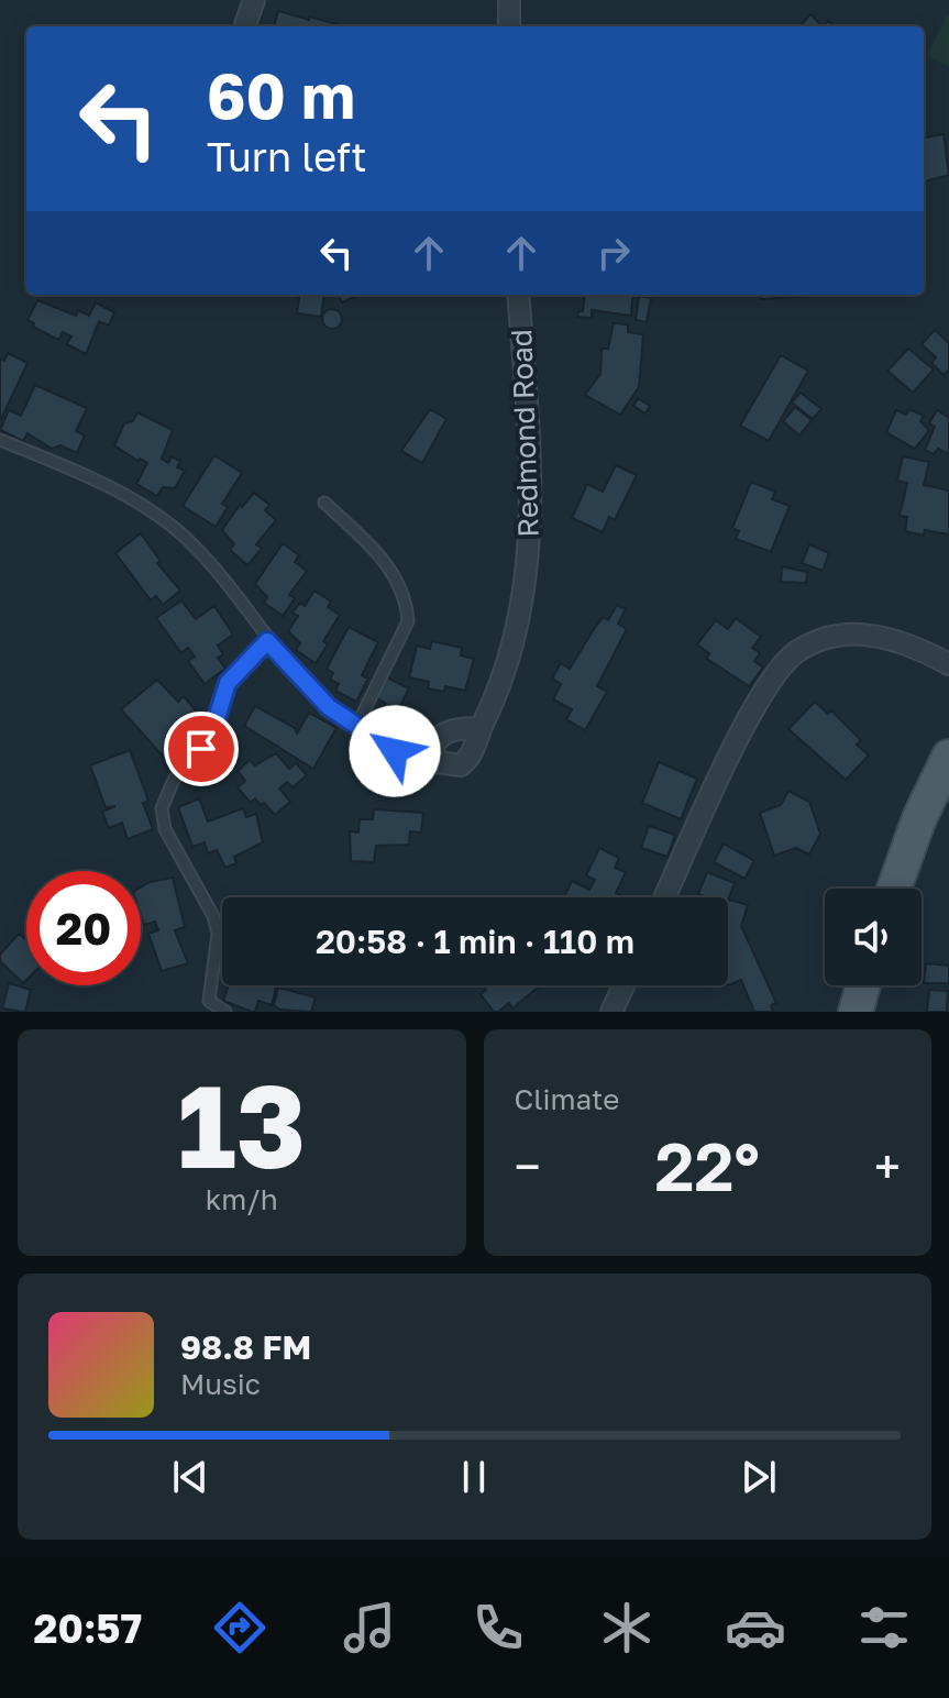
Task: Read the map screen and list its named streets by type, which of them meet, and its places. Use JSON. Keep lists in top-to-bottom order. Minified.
{"streets":{"street":["Redmond Road"]},"page":{"turn":["60 m","Turn left"],"limit":"20","trip":"20:58 · 1 min · 110 m","tile":[["13","km/h"],"Climate"],"heat":["−","22°","+"],"song":["98.8 FM","Music"],"tabs":"20:57"}}
